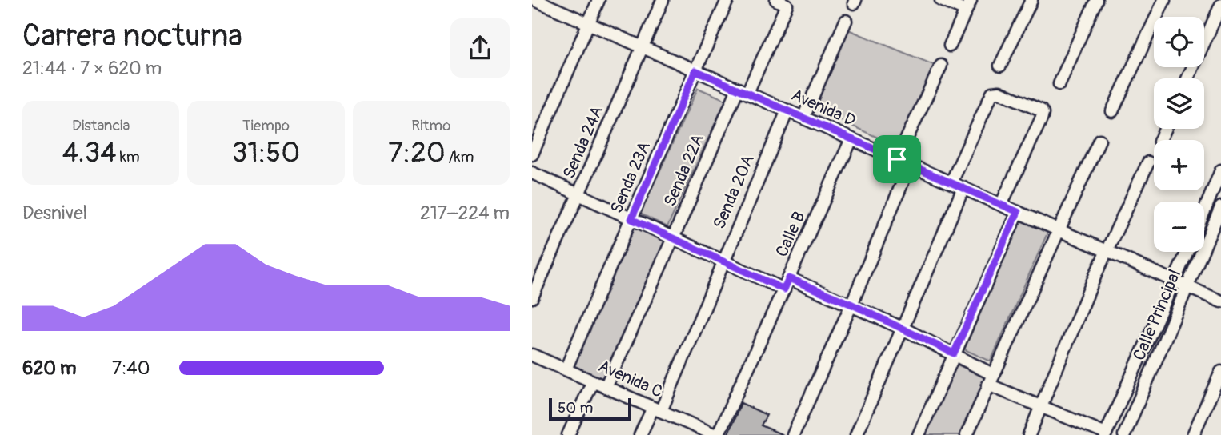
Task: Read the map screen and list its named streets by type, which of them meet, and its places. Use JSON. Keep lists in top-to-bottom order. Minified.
{"streets":{"street":["Avenida D","Senda 24A","Senda 22A","Senda 23A","Senda 20A","Calle B","Calle Principal","Avenida C"]},"crossings":[["Avenida D","Senda 24A"],["Avenida D","Senda 22A"],["Avenida D","Senda 23A"],["Avenida D","Senda 20A"],["Avenida D","Calle B"],["Avenida D","Calle Principal"],["Senda 22A","Avenida C"],["Senda 23A","Avenida C"],["Senda 20A","Avenida C"],["Calle B","Avenida C"]],"scale_bar":"50 m","page":{"heading":["Carrera nocturna","21:44 · 7 × 620 m"],"map_buttons":["+","−"],"stats":[["Distancia","4.34 km"],["Tiempo","31:50"],["Ritmo","7:20 /km"]],"chart":["Desnivel","217–224 m"],"list":[{"name":"620 m","note":"7:40"}],"scale":"50 m"}}
